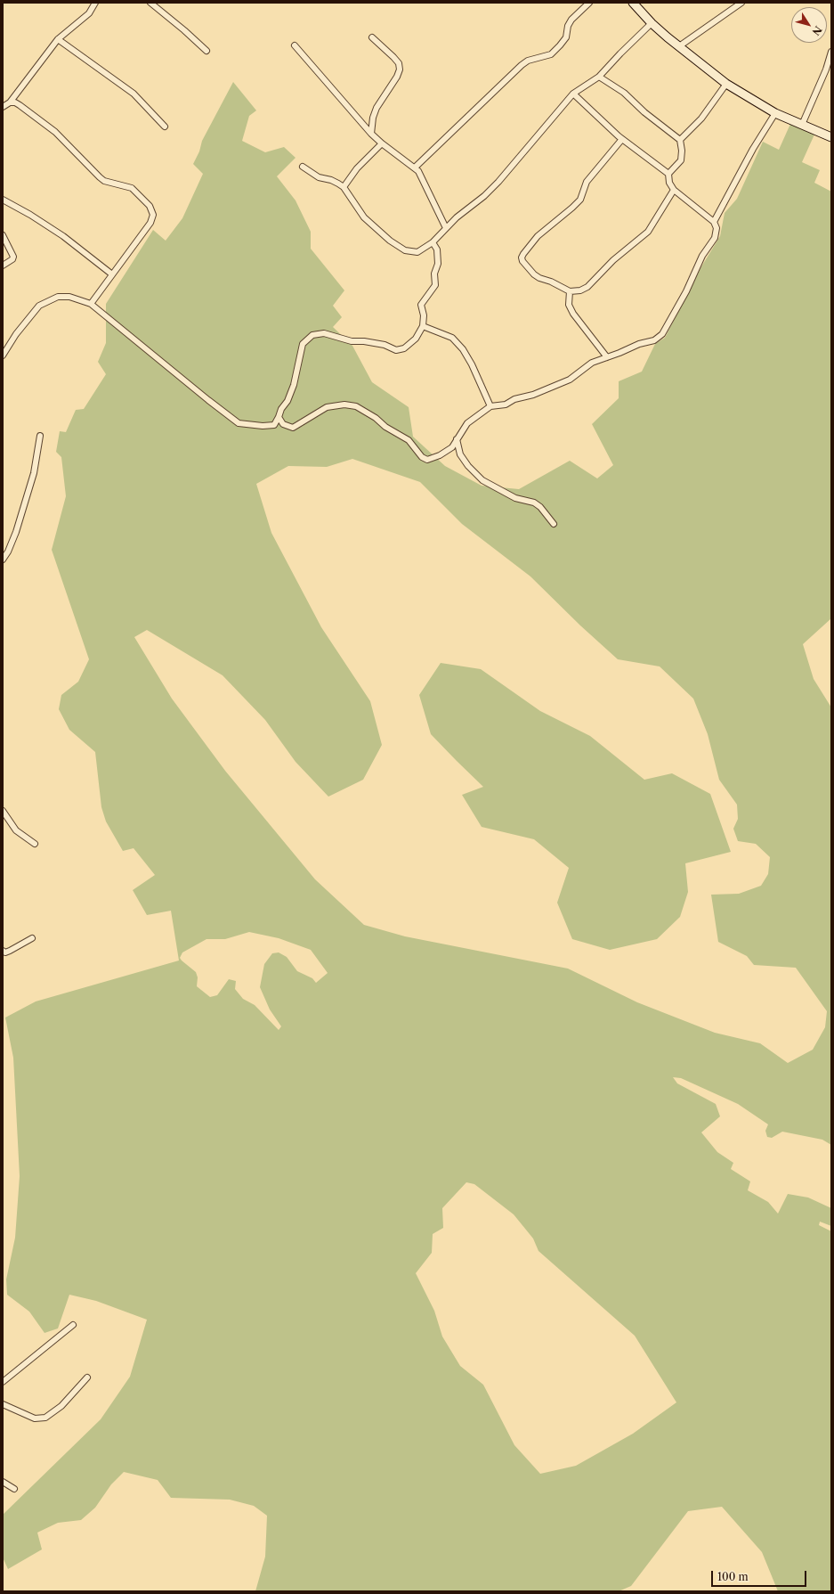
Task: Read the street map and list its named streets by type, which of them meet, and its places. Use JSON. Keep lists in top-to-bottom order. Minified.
{"scale_bar":"100 m","north":"bottom right"}
